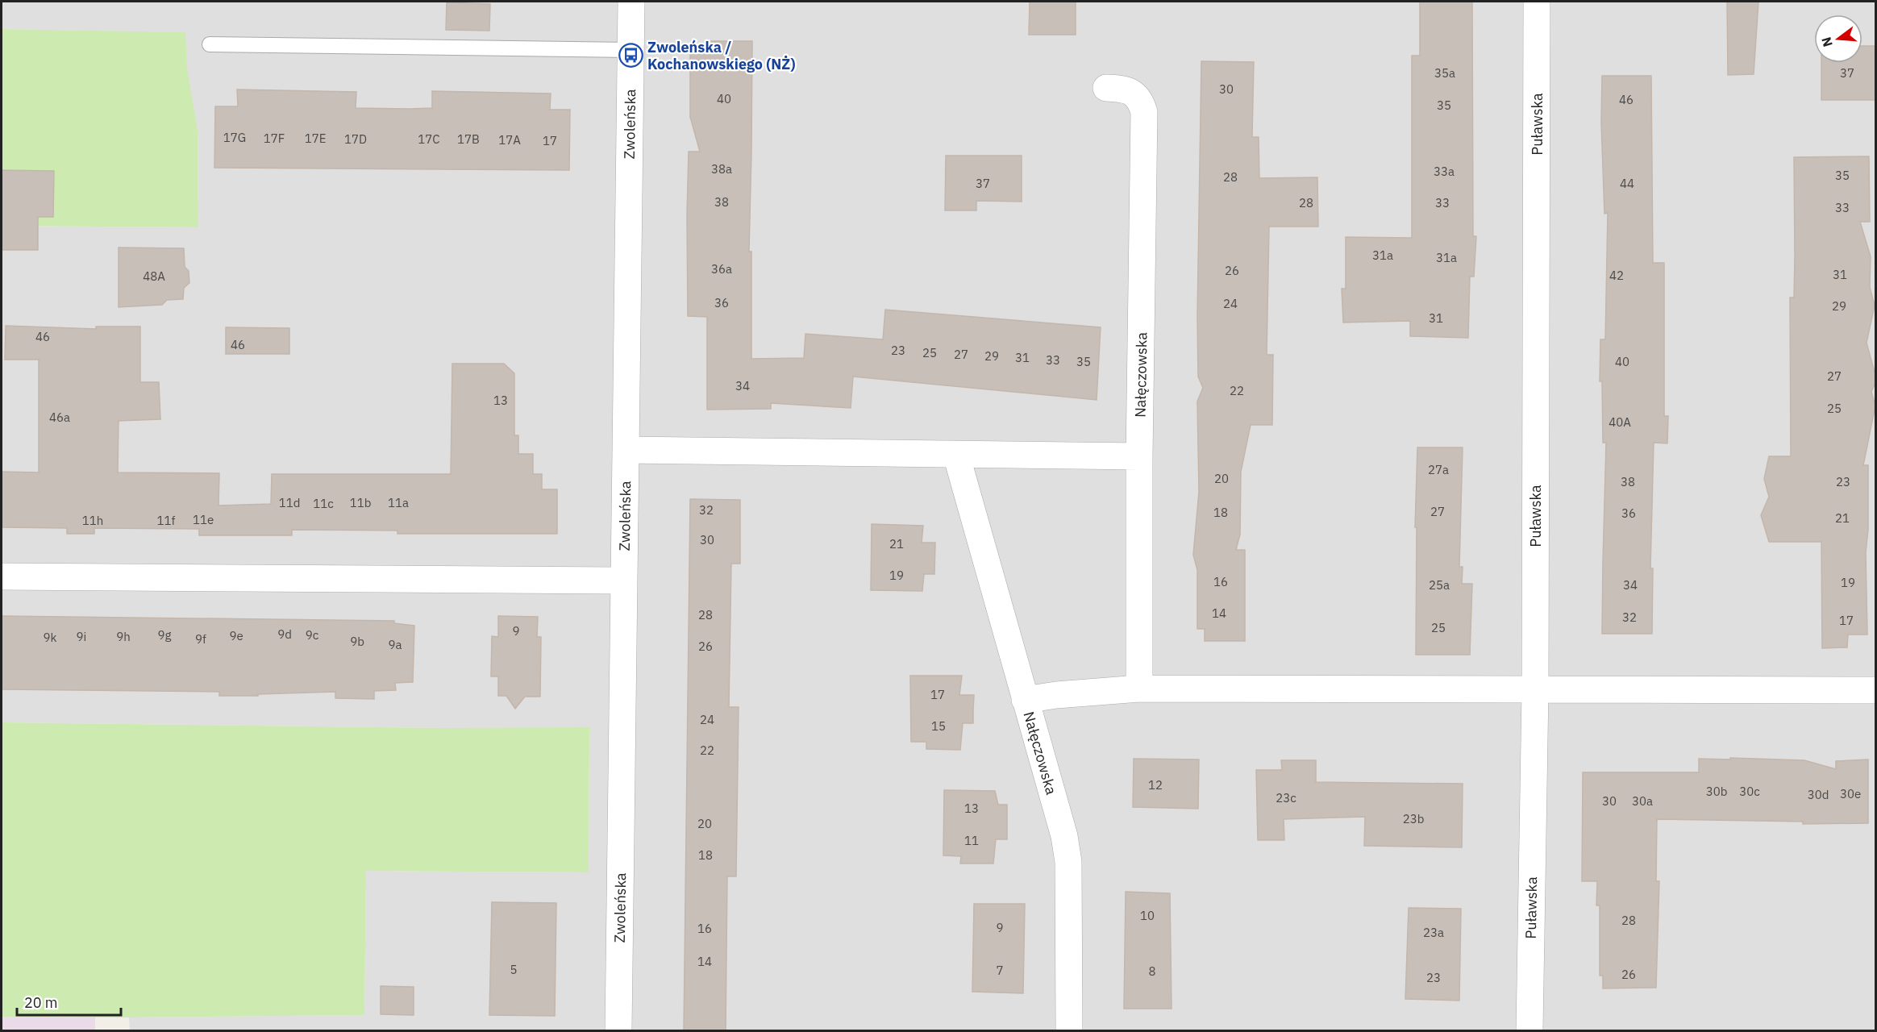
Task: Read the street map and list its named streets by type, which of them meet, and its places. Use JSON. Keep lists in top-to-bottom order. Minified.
{"streets":{"street":["Zwoleńska","Puławska","Nałęczowska"]},"places":{"bus stop":["Zwoleńska / Kochanowskiego (NŻ)"]},"house_numbers":["35a","37","30","40","46","35","17G","17F","17E","17D","17C","17B","17A","17","38a","33a","35","28","37","44","38","28","33","33","31a","31a","36a","26","31","42","48A","36","24","29","31","46","46","23","25","27","29","31","33","35","40","27","34","22","13","25","46a","40A","27a","20","38","23","11d","11b","11a","11c","32","27","18","36","21","11e","11h","11f","30","21","19","16","19","25a","34","14","28","32","17","25","9","9d","9g","9c","9e","9i","9h","9k","9f","9b","9a","26","17","24","15","22","12","30b","30c","30e","30d","23c","30","30a","13","23b","20","11","18","10","28","9","16","23a","14","5","7","8","26","23"],"scale_bar":"20 m","north":"left"}
